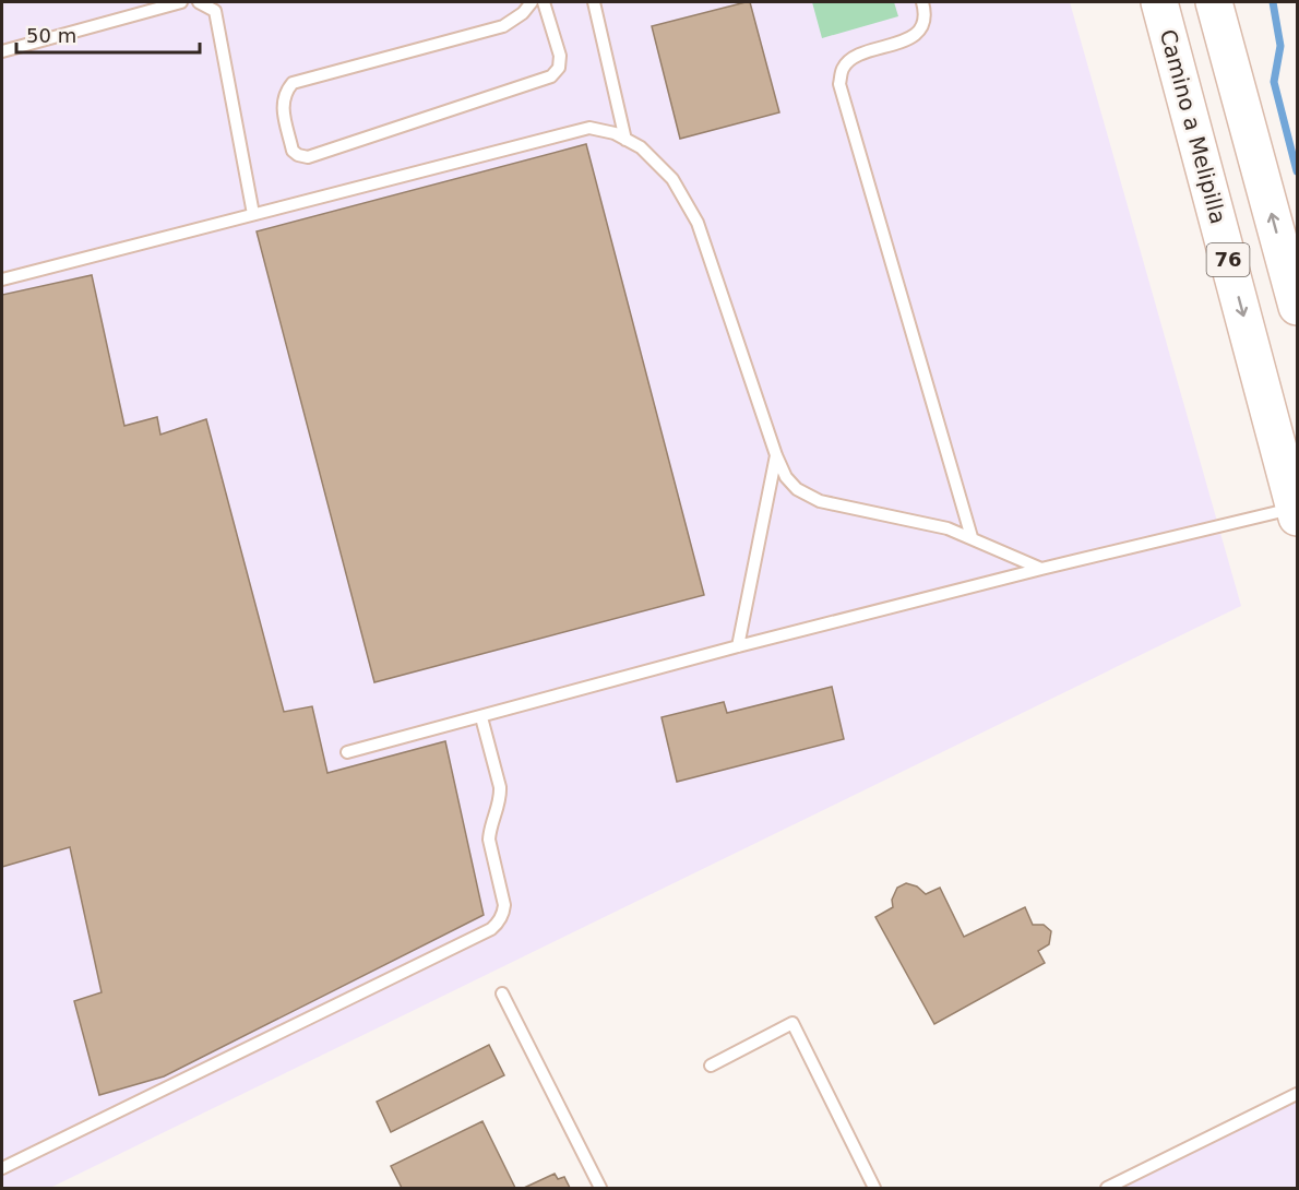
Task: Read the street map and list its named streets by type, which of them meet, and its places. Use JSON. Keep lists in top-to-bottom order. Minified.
{"streets":{"main road":["Camino a Melipilla","76"]},"scale_bar":"50 m"}
